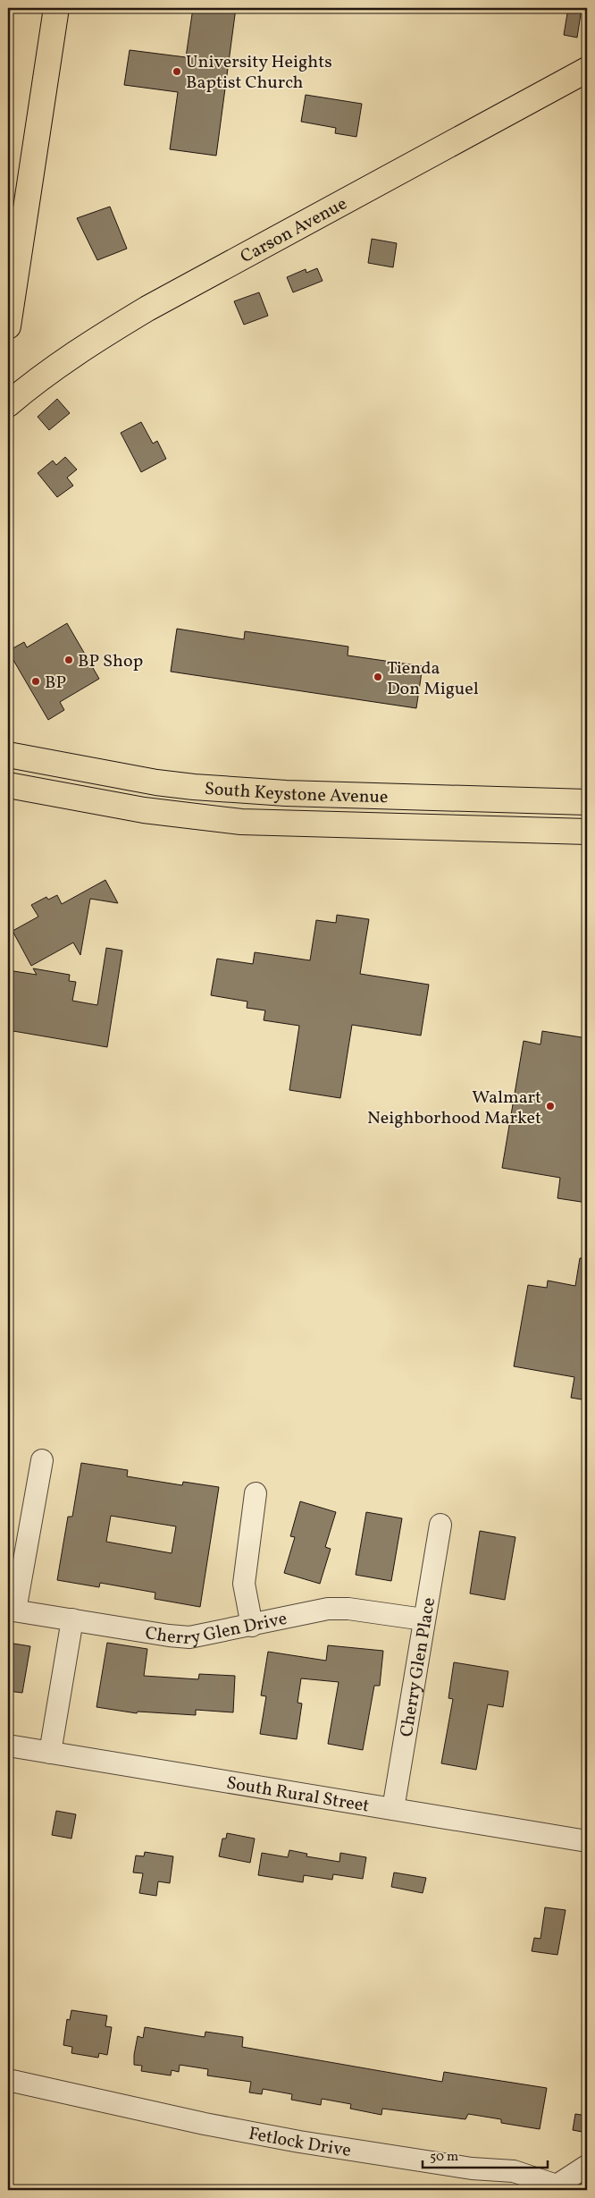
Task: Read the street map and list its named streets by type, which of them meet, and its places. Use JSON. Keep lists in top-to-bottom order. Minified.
{"streets":{"main road":["Carson Avenue","South Keystone Avenue"],"street":["Cherry Glen Drive","Cherry Glen Place","South Rural Street","Fetlock Drive"]},"crossings":[["Cherry Glen Drive","Cherry Glen Place"],["Cherry Glen Place","South Rural Street"]],"places":["University Heights Baptist Church","BP Shop","Tienda Don Miguel","BP","Walmart Neighborhood Market"],"scale_bar":"50 m"}
